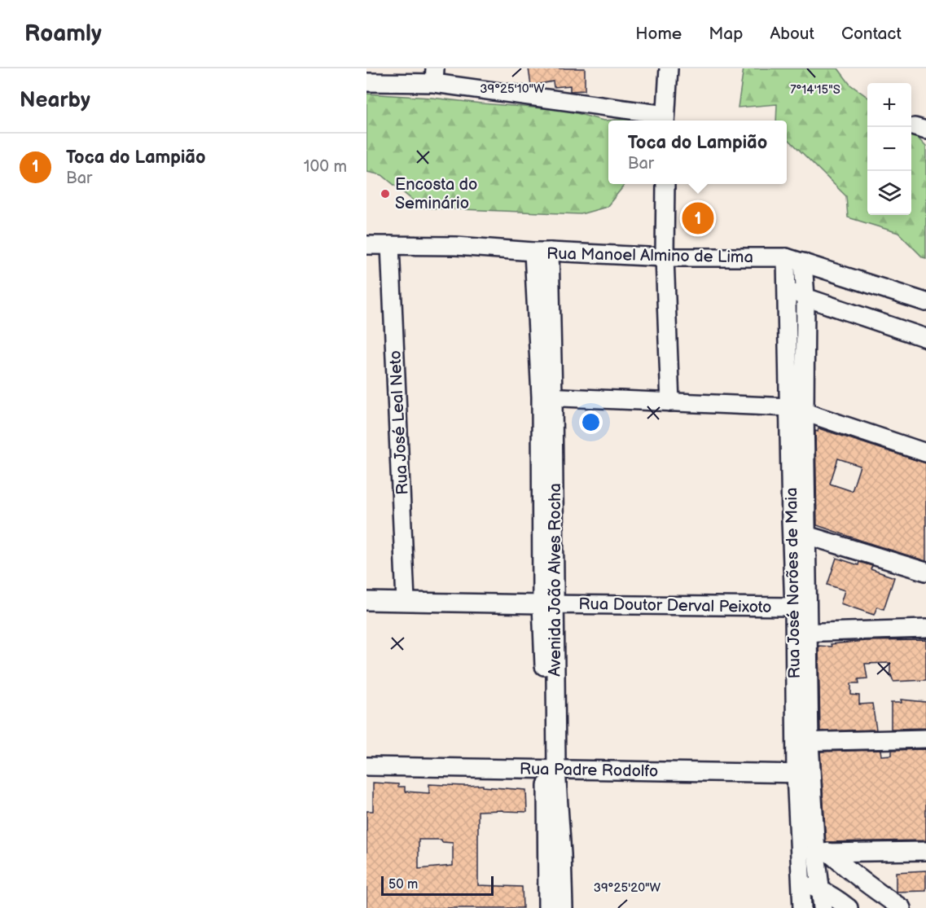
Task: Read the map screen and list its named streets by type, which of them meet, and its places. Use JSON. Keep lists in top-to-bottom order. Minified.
{"streets":{"street":["Rua Manoel Almino de Lima","Rua José Leal Neto","Avenida João Alves Rocha","Rua José Norões de Maia","Rua Doutor Derval Peixoto","Rua Padre Rodolfo"]},"crossings":[["Rua Manoel Almino de Lima","Rua José Leal Neto"],["Rua Manoel Almino de Lima","Avenida João Alves Rocha"],["Rua Manoel Almino de Lima","Rua José Norões de Maia"],["Rua José Leal Neto","Rua Doutor Derval Peixoto"],["Avenida João Alves Rocha","Rua Doutor Derval Peixoto"],["Avenida João Alves Rocha","Rua Padre Rodolfo"],["Rua José Norões de Maia","Rua Doutor Derval Peixoto"],["Rua José Norões de Maia","Rua Padre Rodolfo"]],"places":["Encosta do Seminário"],"scale_bar":"50 m","page":{"header":"Roamly","nav":["Home","Map","About","Contact"],"heading":"Nearby","map_buttons":["+","−"],"popup":["Toca do Lampião","Bar"],"list":[{"mark":"1","name":"Toca do Lampião","note":"Bar","value":"100 m"}],"pins":"1","scale":"50 m"},"coordinates":["39°25'10\"W","7°14'15\"S","39°25'20\"W"]}
